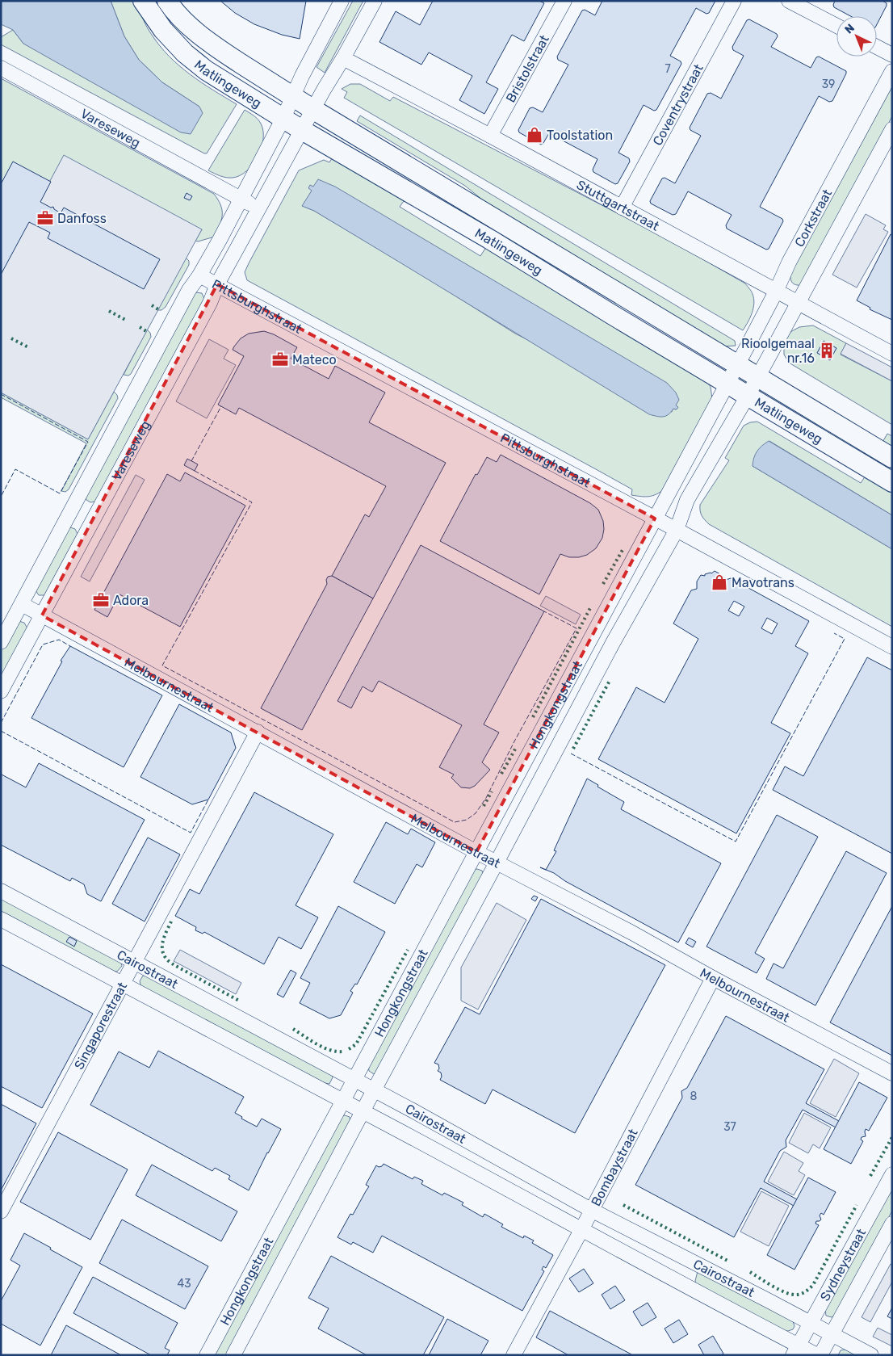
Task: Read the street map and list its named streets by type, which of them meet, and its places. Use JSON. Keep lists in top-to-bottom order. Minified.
{"streets":{"main road":["Matlingeweg"],"street":["Bristolstraat","Coventrystraat","Vareseweg","Stuttgartstraat","Corkstraat","Pittsburghstraat","Melbournestraat","Hongkongstraat","Cairostraat","Singaporestraat","Bombaystraat","Sydneystraat"]},"crossings":[["Bristolstraat","Stuttgartstraat"],["Matlingeweg","Vareseweg"],["Matlingeweg","Corkstraat"],["Matlingeweg","Hongkongstraat"],["Coventrystraat","Stuttgartstraat"],["Vareseweg","Stuttgartstraat"],["Vareseweg","Pittsburghstraat"],["Vareseweg","Melbournestraat"],["Stuttgartstraat","Corkstraat"],["Corkstraat","Hongkongstraat"],["Pittsburghstraat","Hongkongstraat"],["Melbournestraat","Hongkongstraat"],["Melbournestraat","Singaporestraat"],["Melbournestraat","Bombaystraat"],["Hongkongstraat","Cairostraat"],["Cairostraat","Singaporestraat"],["Cairostraat","Bombaystraat"],["Cairostraat","Sydneystraat"]],"places":{"shop":["Toolstation","Mavotrans"],"office":["Danfoss","Mateco","Adora"],"building":["Rioolgemaal nr.16"]},"house_numbers":["7","39","8","37","43"],"north":"top left"}
